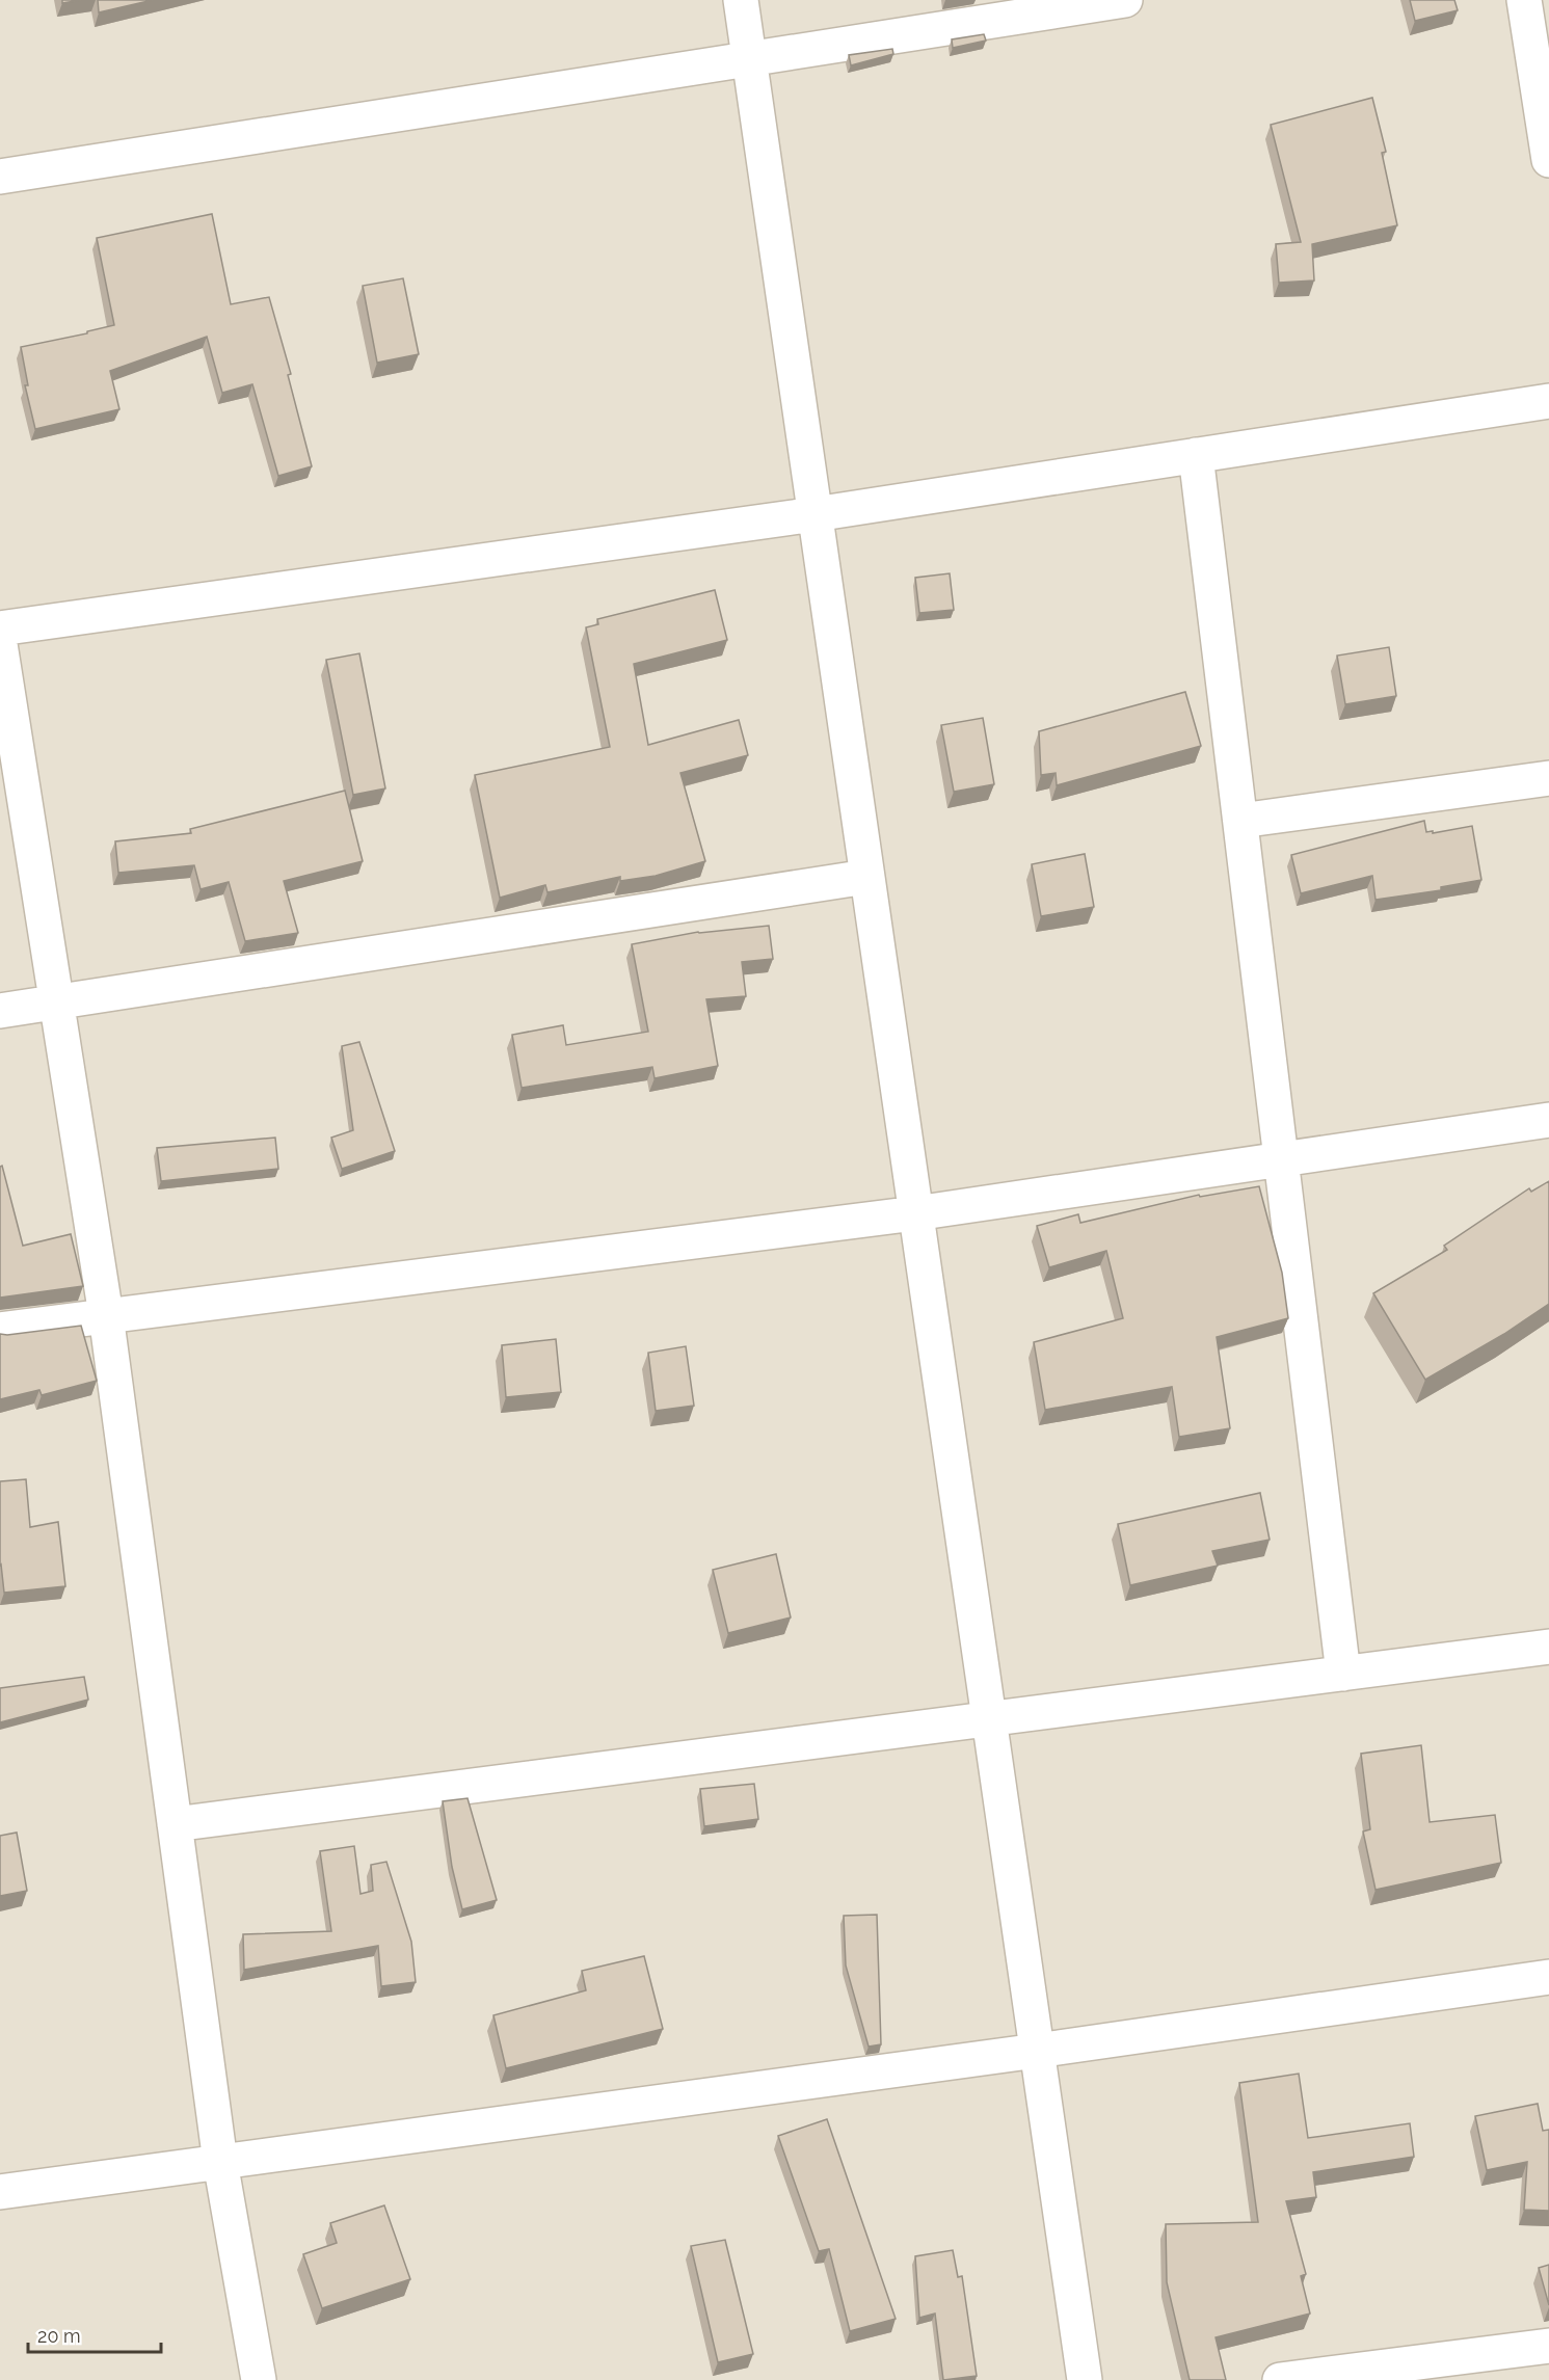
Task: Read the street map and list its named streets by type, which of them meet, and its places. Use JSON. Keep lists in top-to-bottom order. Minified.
{"scale_bar":"20 m"}
